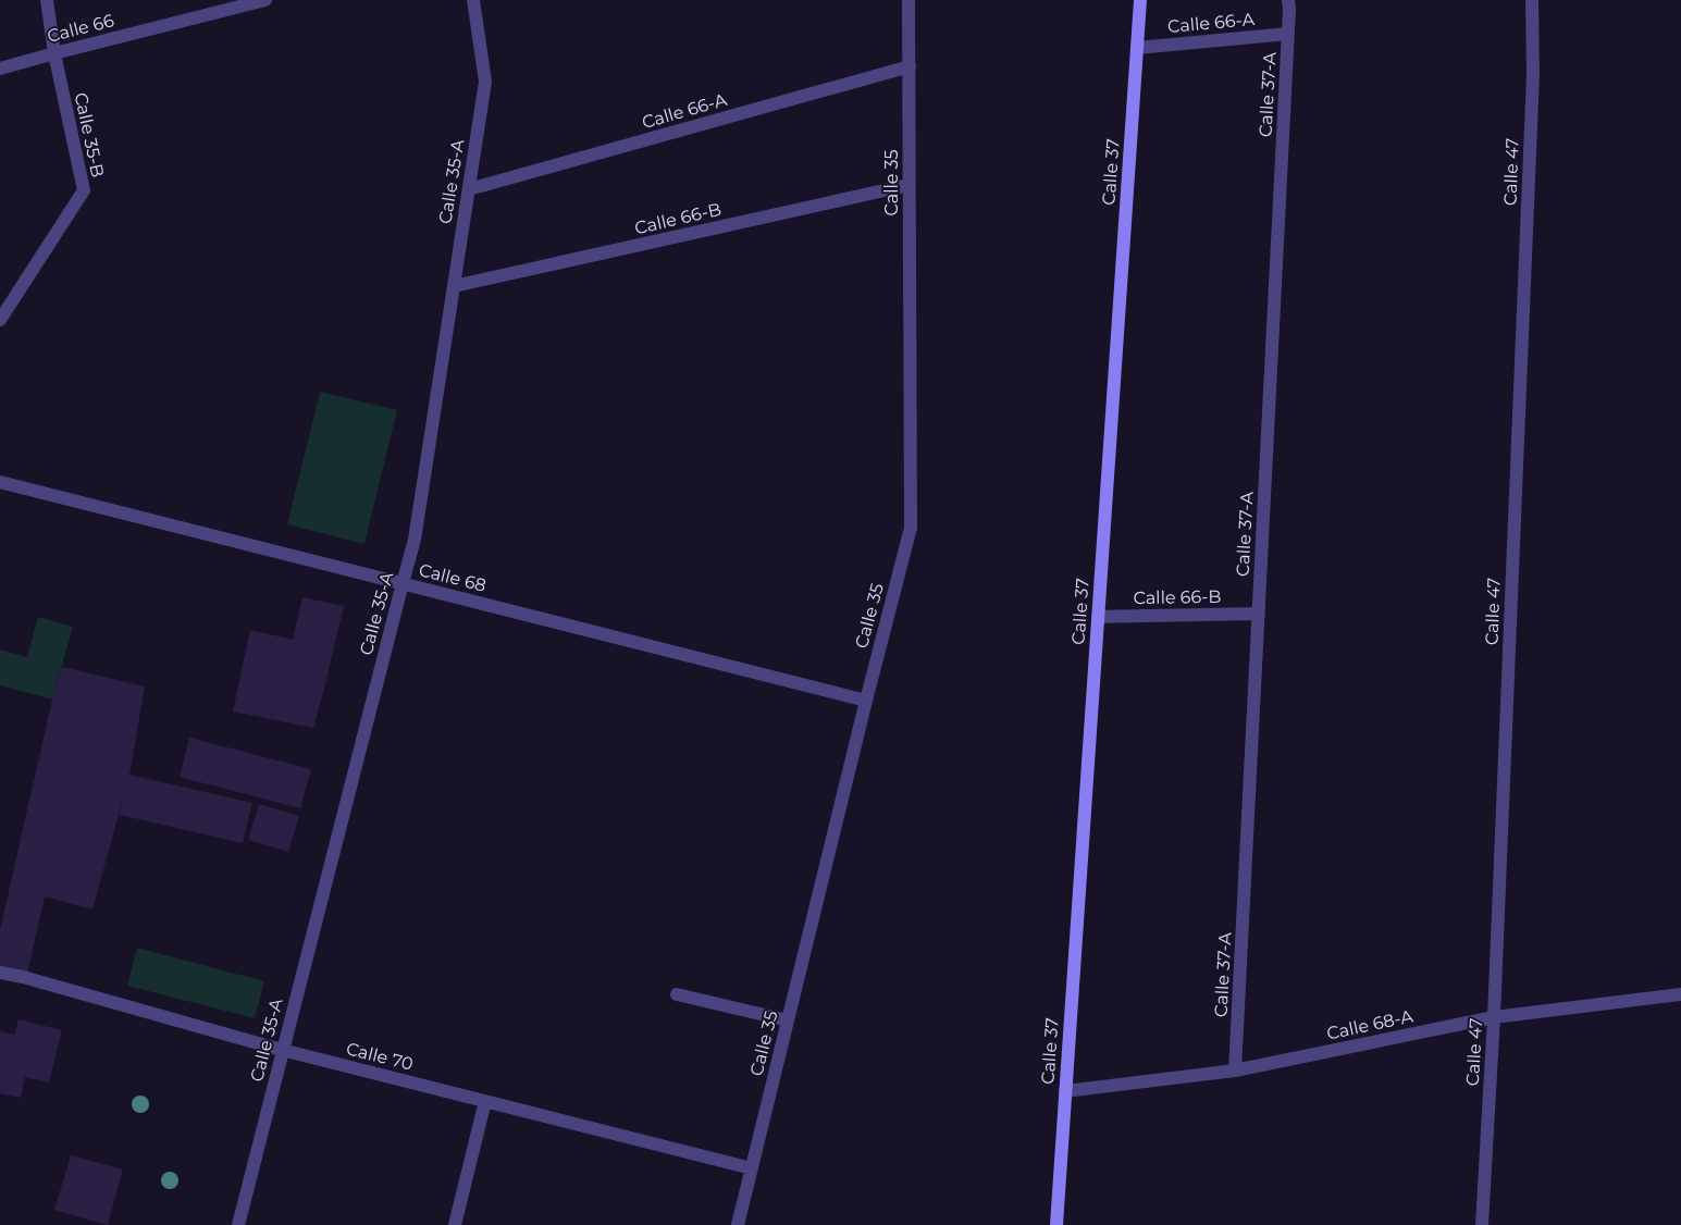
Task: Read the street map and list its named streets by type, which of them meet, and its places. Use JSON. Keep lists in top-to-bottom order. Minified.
{"streets":{"street":["Calle 66-A","Calle 66","Calle 37-A","Calle 35-B","Calle 37","Calle 47","Calle 35-A","Calle 35","Calle 66-B","Calle 68","Calle 68-A","Calle 70"]},"crossings":[["Calle 66-A","Calle 37-A"],["Calle 66-A","Calle 37"],["Calle 66-A","Calle 35-A"],["Calle 66-A","Calle 35"],["Calle 66","Calle 35-B"],["Calle 37-A","Calle 66-B"],["Calle 37-A","Calle 68-A"],["Calle 37","Calle 66-B"],["Calle 37","Calle 68-A"],["Calle 47","Calle 68-A"],["Calle 35-A","Calle 66-B"],["Calle 35-A","Calle 68"],["Calle 35-A","Calle 70"],["Calle 35","Calle 66-B"],["Calle 35","Calle 68"],["Calle 35","Calle 70"]]}
